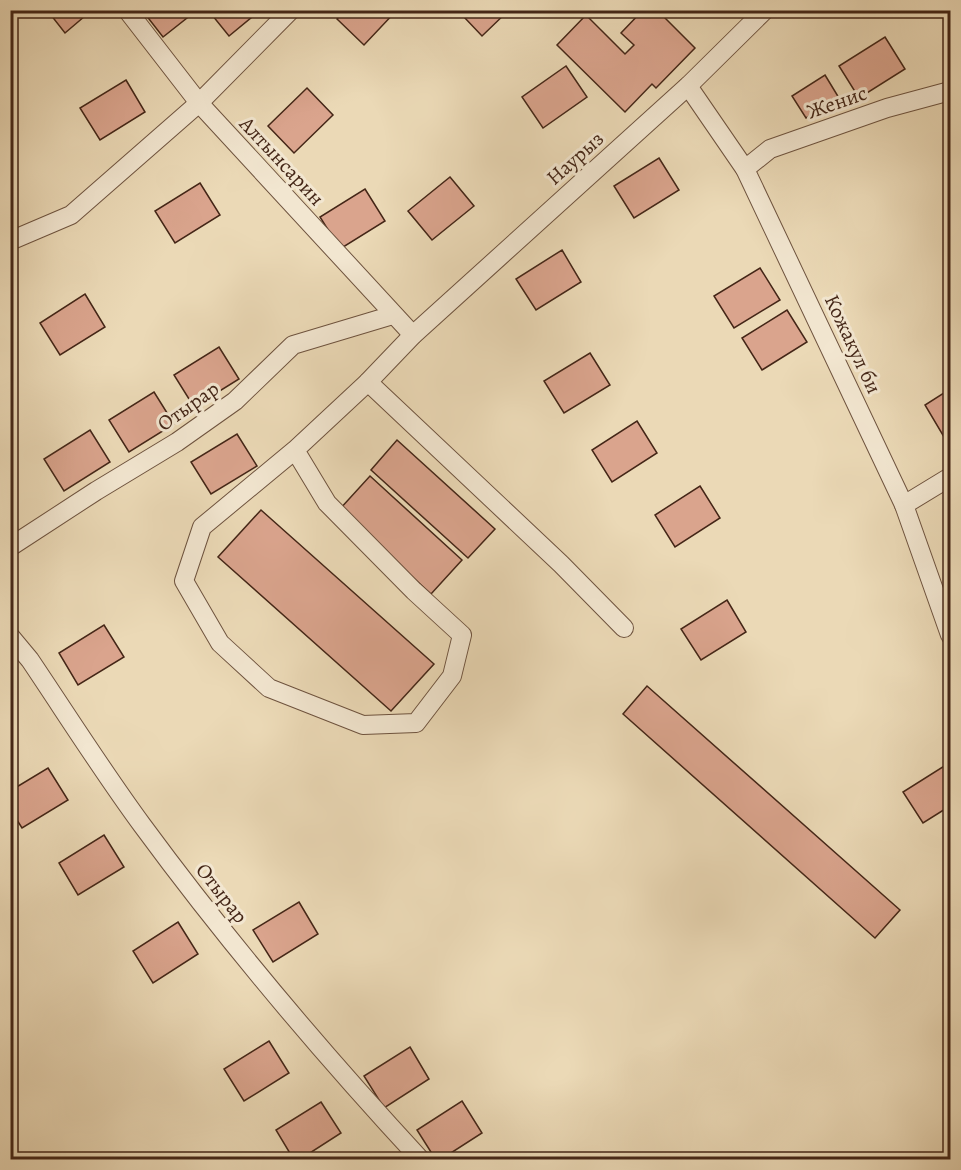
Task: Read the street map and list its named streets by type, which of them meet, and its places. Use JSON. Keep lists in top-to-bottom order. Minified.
{"streets":{"street":["Женис","Наурыз","Алтынсарин","Кожакул би","Отырар"]},"crossings":[["Женис","Кожакул би"],["Наурыз","Алтынсарин"],["Наурыз","Кожакул би"],["Алтынсарин","Отырар"]]}
